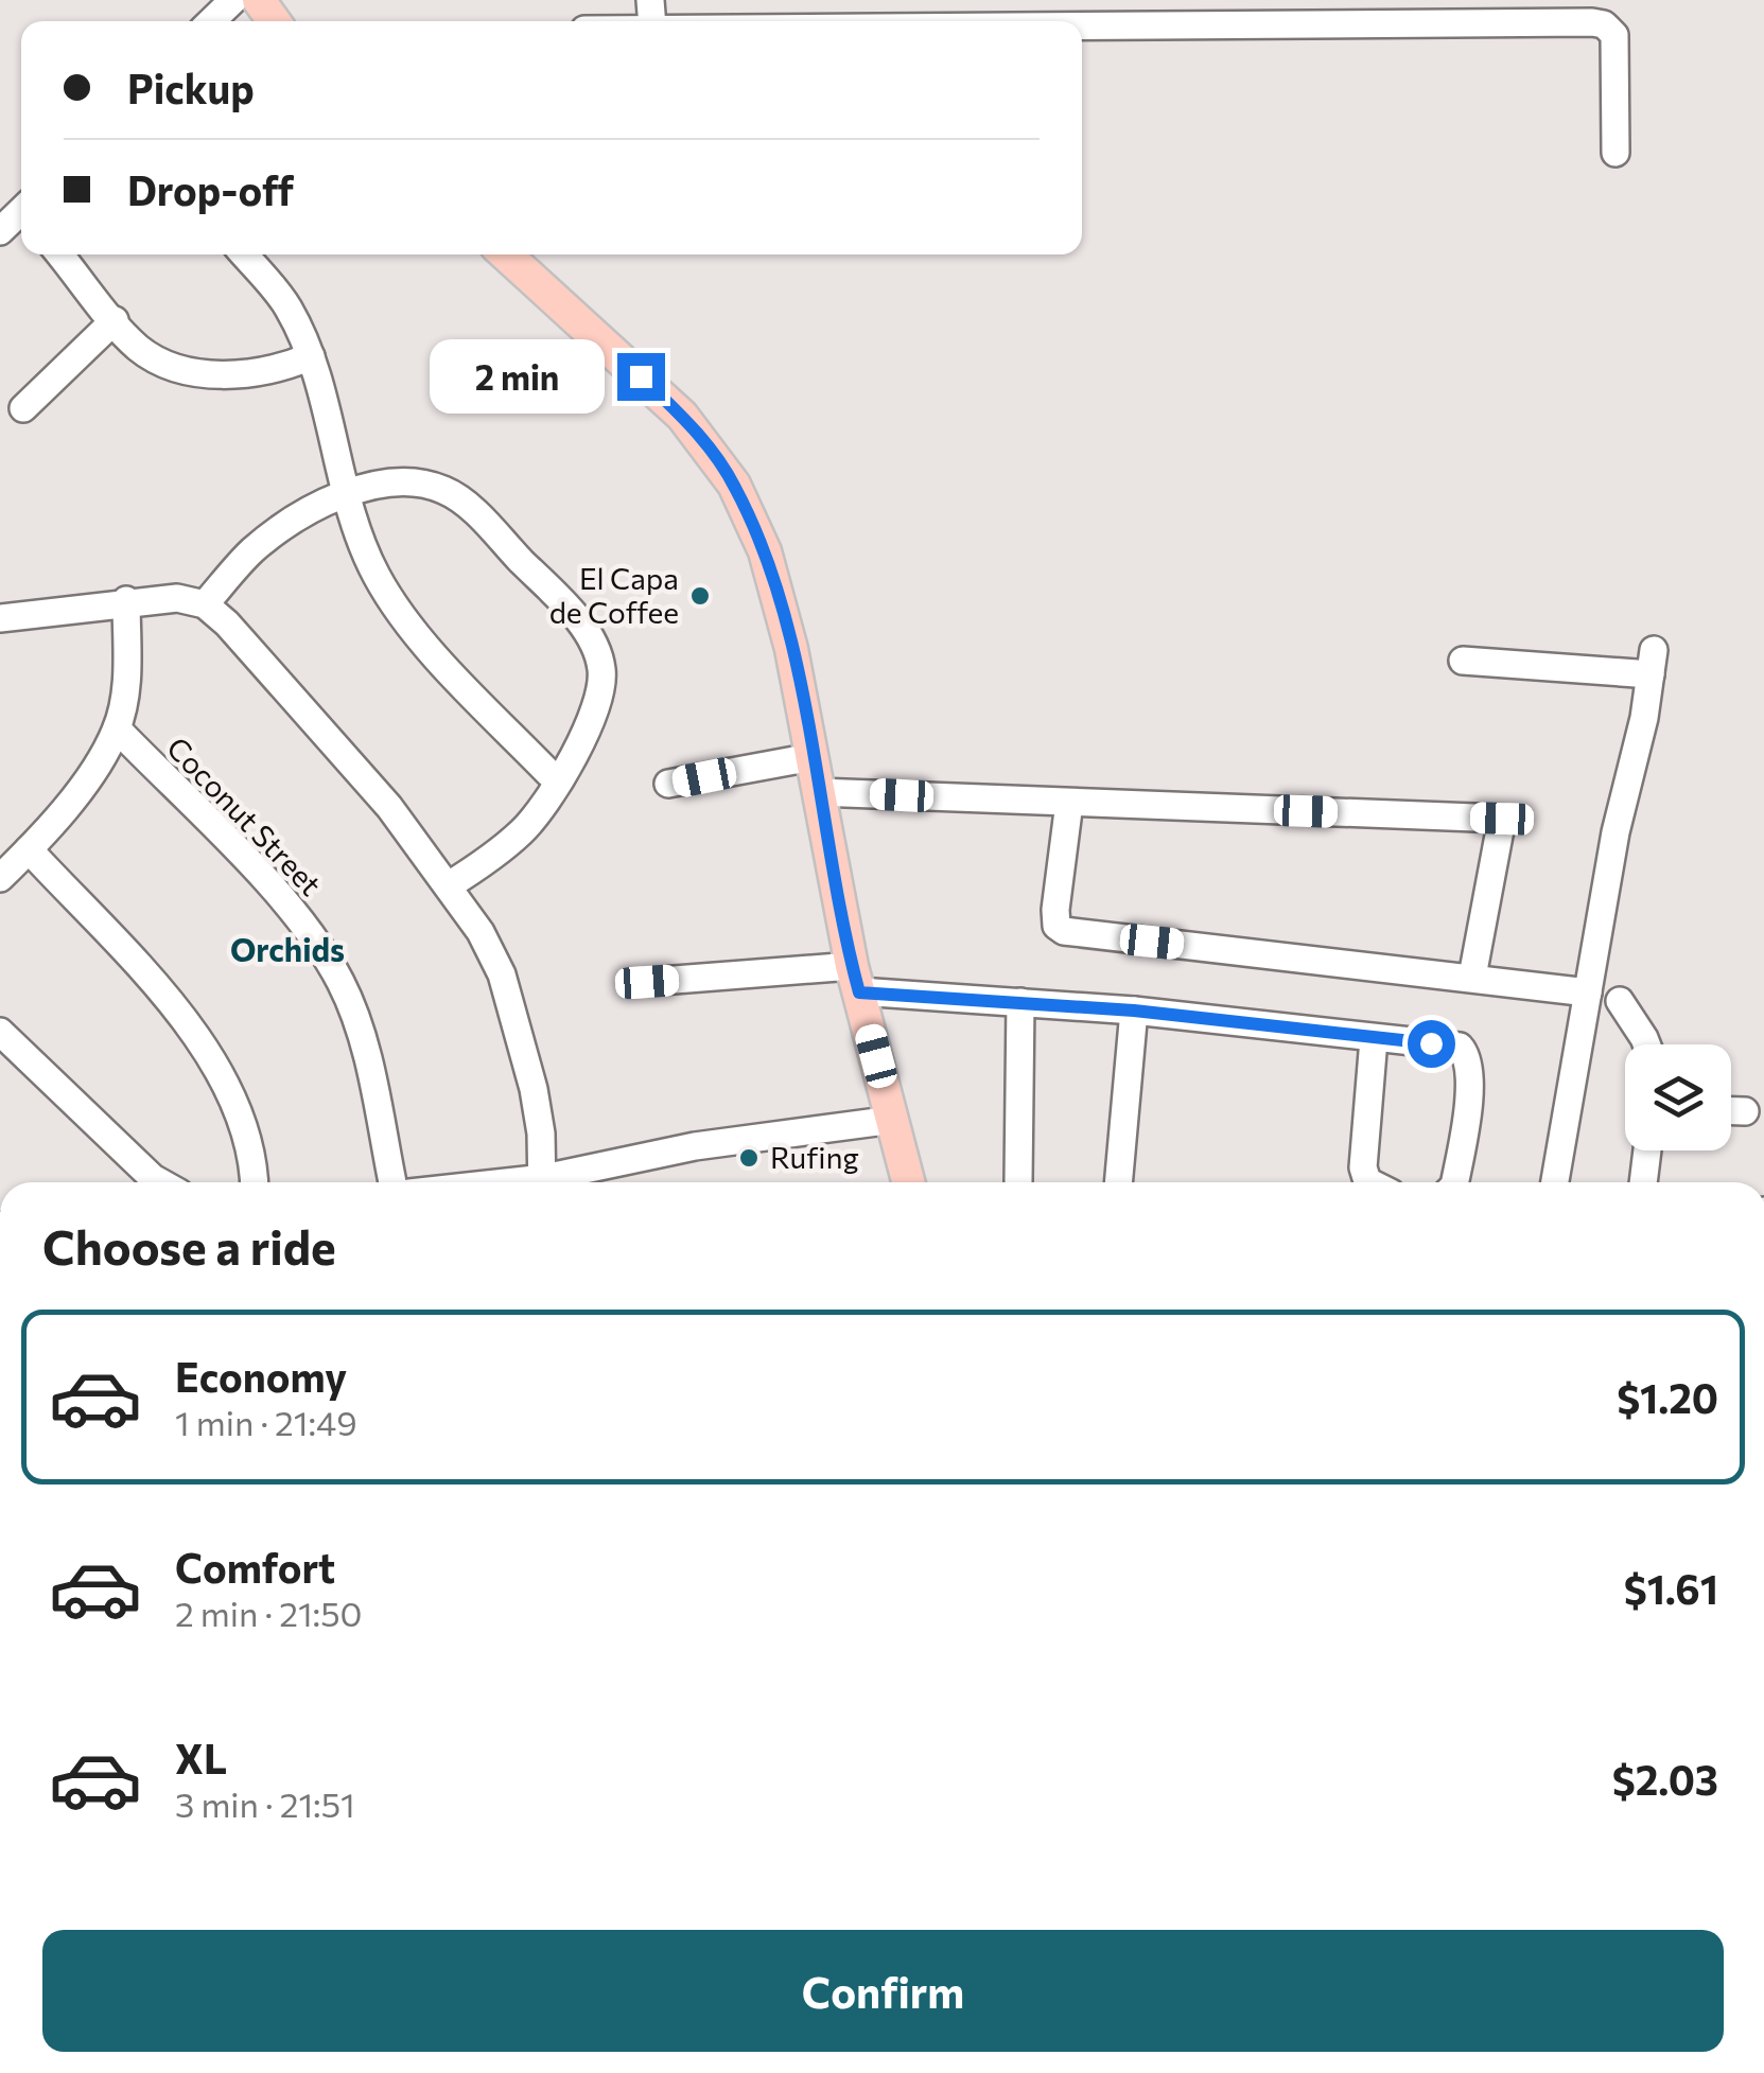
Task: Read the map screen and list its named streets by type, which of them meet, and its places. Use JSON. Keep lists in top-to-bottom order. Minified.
{"streets":{"street":["Coconut Street"]},"districts":["Orchids"],"places":["El Capa de Coffee","Rufing"],"page":{"banner":["Pickup","Drop-off"],"bubble":"2 min","heading":"Choose a ride","list":[{"name":"Economy","note":"1 min · 21:49","value":"$1.20"},{"name":"Comfort","note":"2 min · 21:50","value":"$1.61"},{"name":"XL","note":"3 min · 21:51","value":"$2.03"}],"buttons":"Confirm"}}
